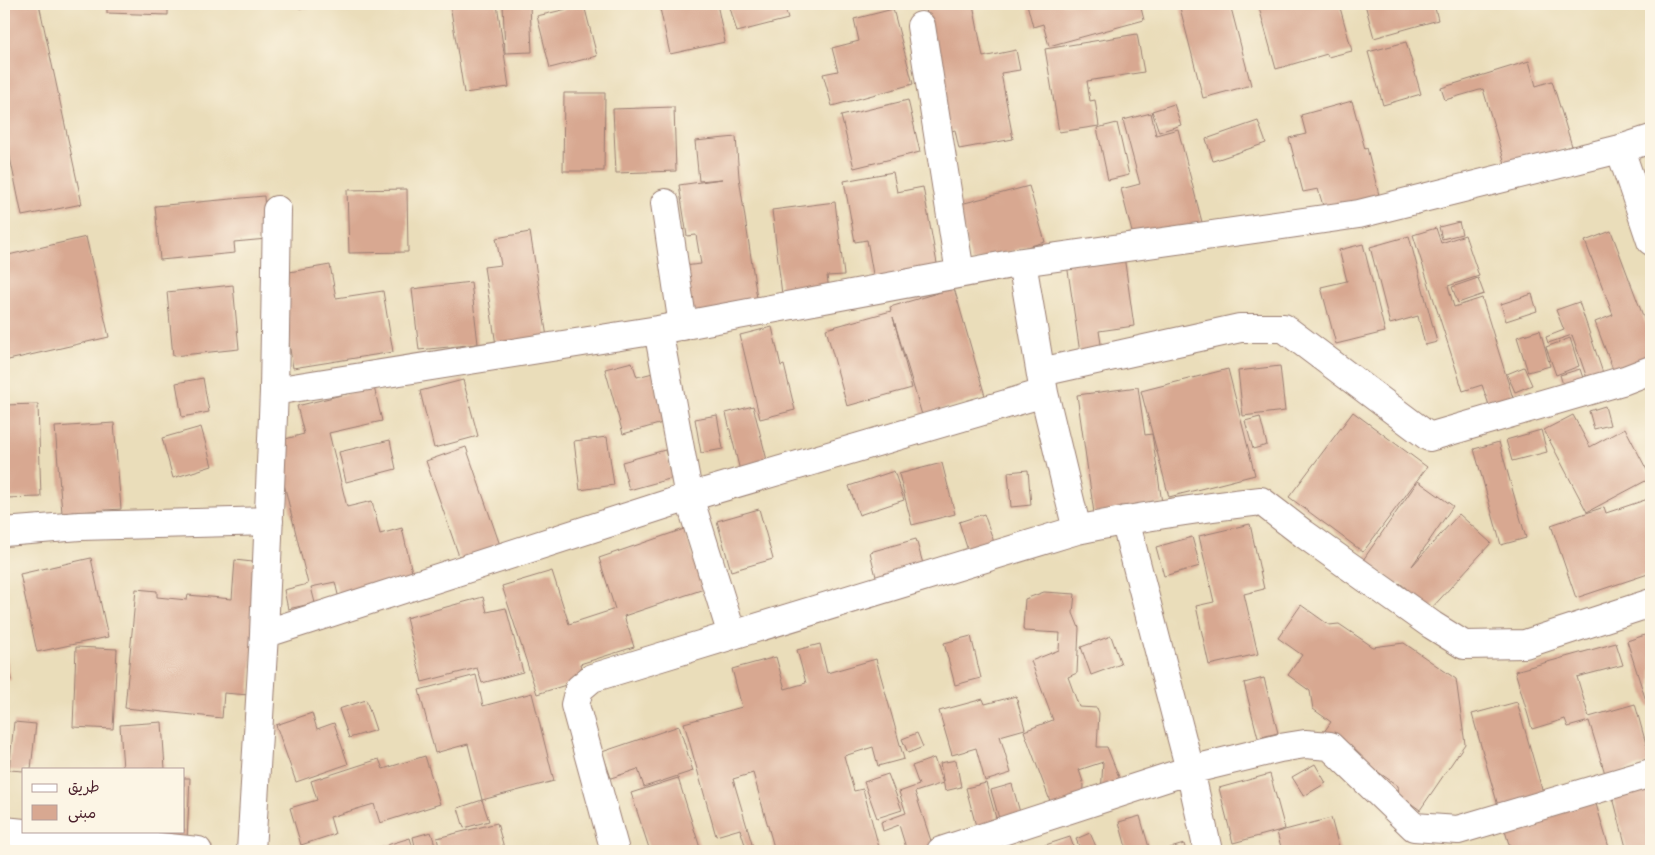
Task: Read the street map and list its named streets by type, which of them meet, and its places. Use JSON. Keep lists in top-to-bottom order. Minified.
{"legend":["طريق","مبنى"]}
